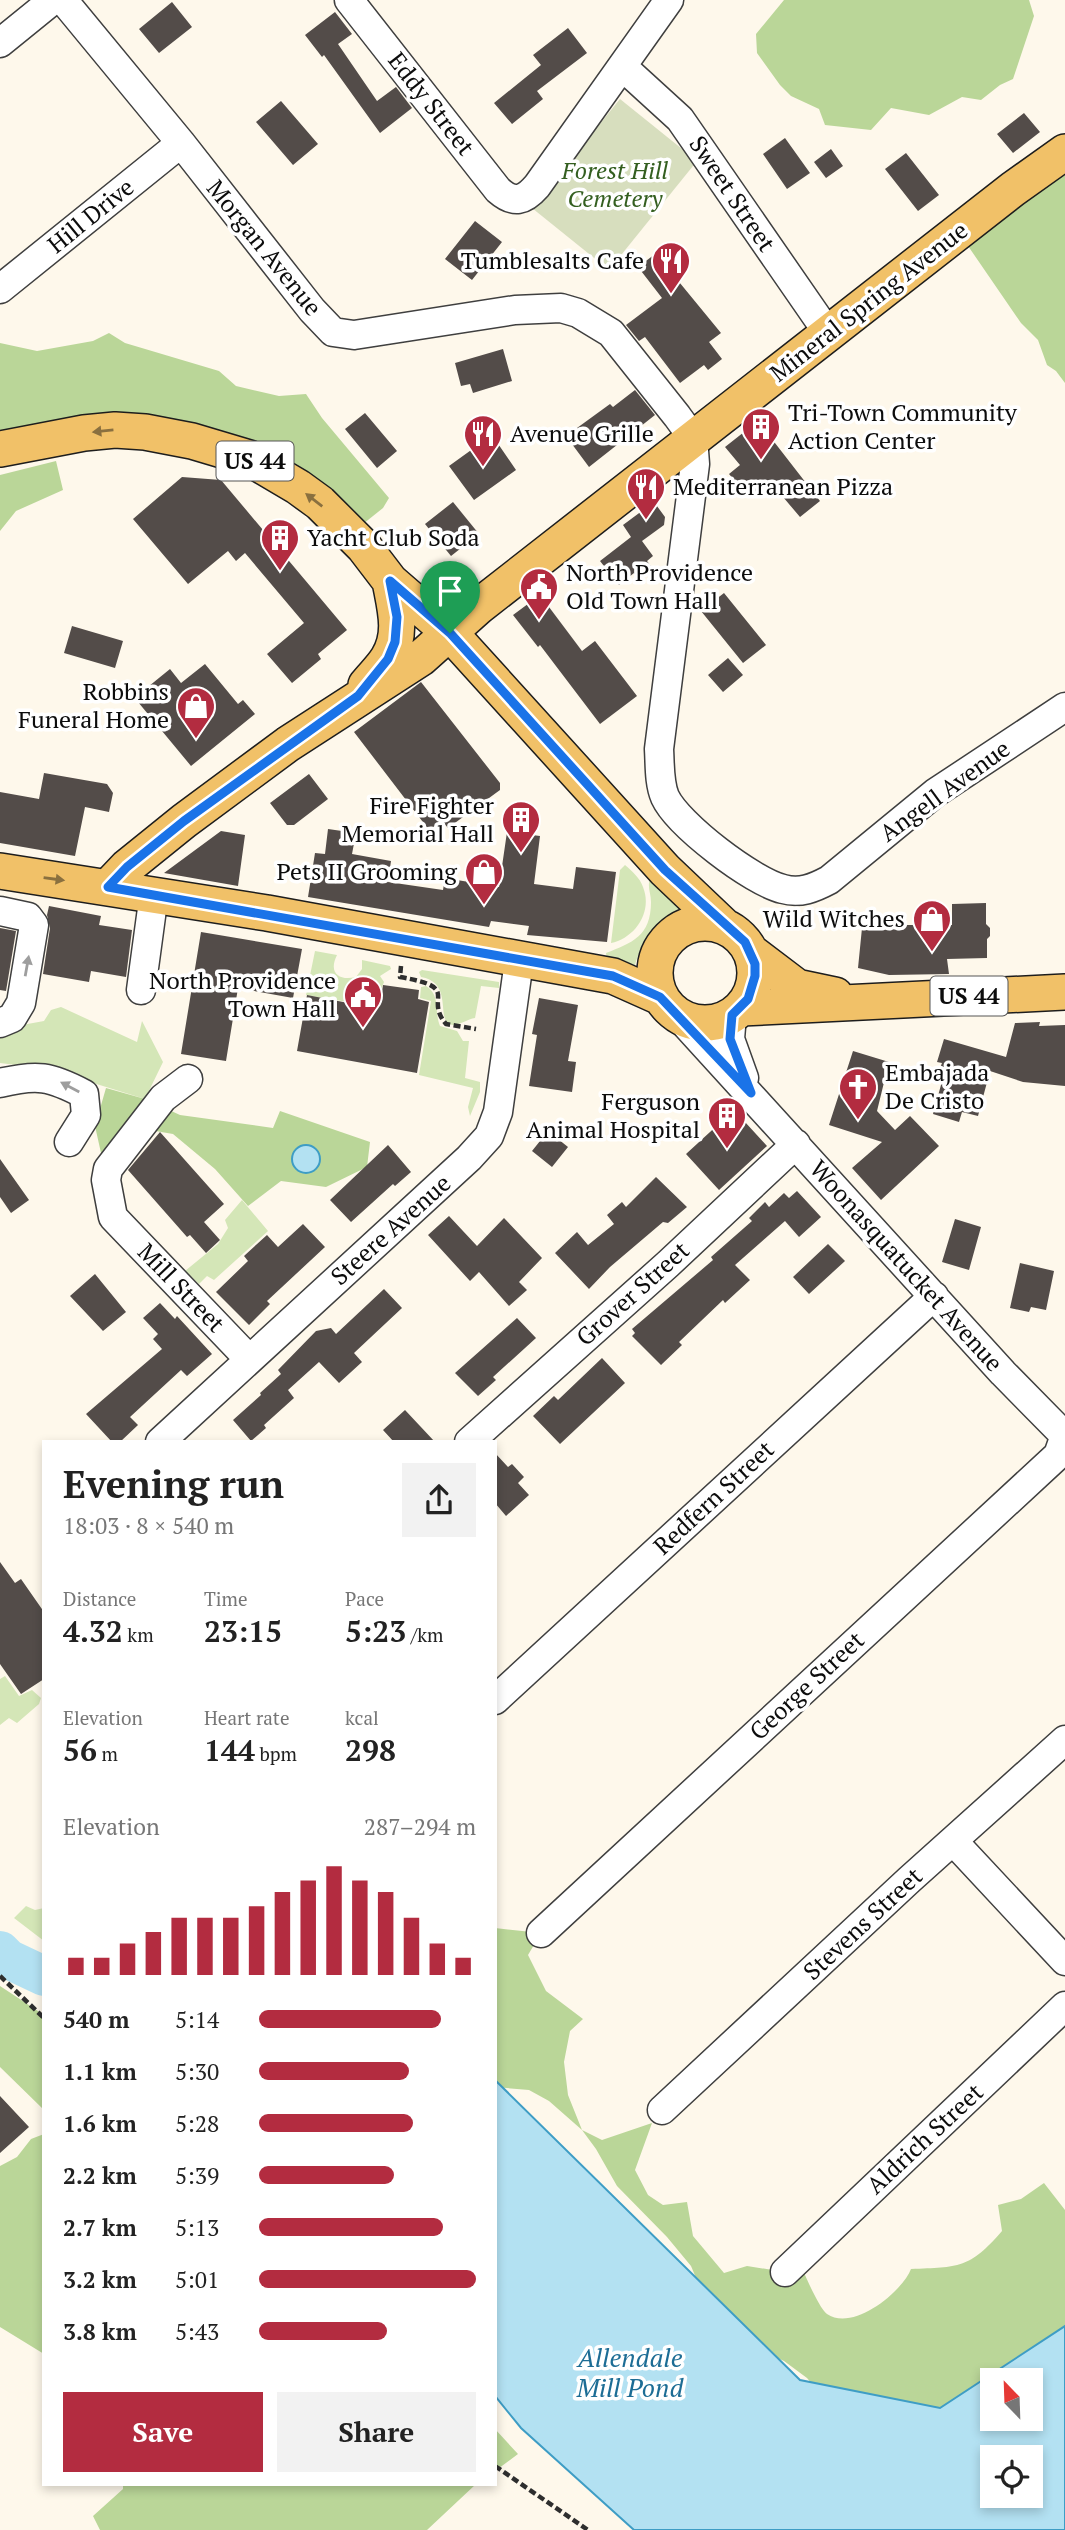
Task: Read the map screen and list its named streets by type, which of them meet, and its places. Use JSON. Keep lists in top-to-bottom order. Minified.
{"streets":{"main road":["Mineral Spring Avenue","US 44"],"street":["Eddy Street","Sweet Street","Hill Drive","Morgan Avenue","Angell Avenue","Steere Avenue","Woonasquatucket Avenue","Mill Street","Grover Street","Redfern Street","George Street","Stevens Street","Aldrich Street"]},"crossings":[["Eddy Street","Sweet Street"],["Sweet Street","Mineral Spring Avenue"],["Hill Drive","Morgan Avenue"],["Morgan Avenue","Mineral Spring Avenue"],["Morgan Avenue","Angell Avenue"],["Mineral Spring Avenue","US 44"],["Mineral Spring Avenue","Angell Avenue"],["US 44","Woonasquatucket Avenue"],["Steere Avenue","Mill Street"],["Woonasquatucket Avenue","Grover Street"],["Woonasquatucket Avenue","Redfern Street"],["Woonasquatucket Avenue","George Street"]],"water":["Allendale Mill Pond"],"parks":["Forest Hill Cemetery"],"places":{"restaurant":["Tumblesalts Cafe","Avenue Grille","Mediterranean Pizza"],"building":["Tri-Town Community Action Center","Yacht Club Soda","Fire Fighter Memorial Hall","Ferguson Animal Hospital"],"public building":["North Providence Old Town Hall","North Providence Town Hall"],"shop":["Robbins Funeral Home","Pets II Grooming","Wild Witches"],"church":["Embajada De Cristo"]},"north":"top left","page":{"heading":["Evening run","18:03 · 8 × 540 m"],"stats":[["Distance","4.32 km"],["Time","23:15"],["Pace","5:23 /km"],["Elevation","56 m"],["Heart rate","144 bpm"],["kcal","298"]],"chart":["Elevation","287–294 m"],"list":[{"name":"540 m","note":"5:14"},{"name":"1.1 km","note":"5:30"},{"name":"1.6 km","note":"5:28"},{"name":"2.2 km","note":"5:39"},{"name":"2.7 km","note":"5:13"},{"name":"3.2 km","note":"5:01"},{"name":"3.8 km","note":"5:43"}],"buttons":["Save","Share"]}}
